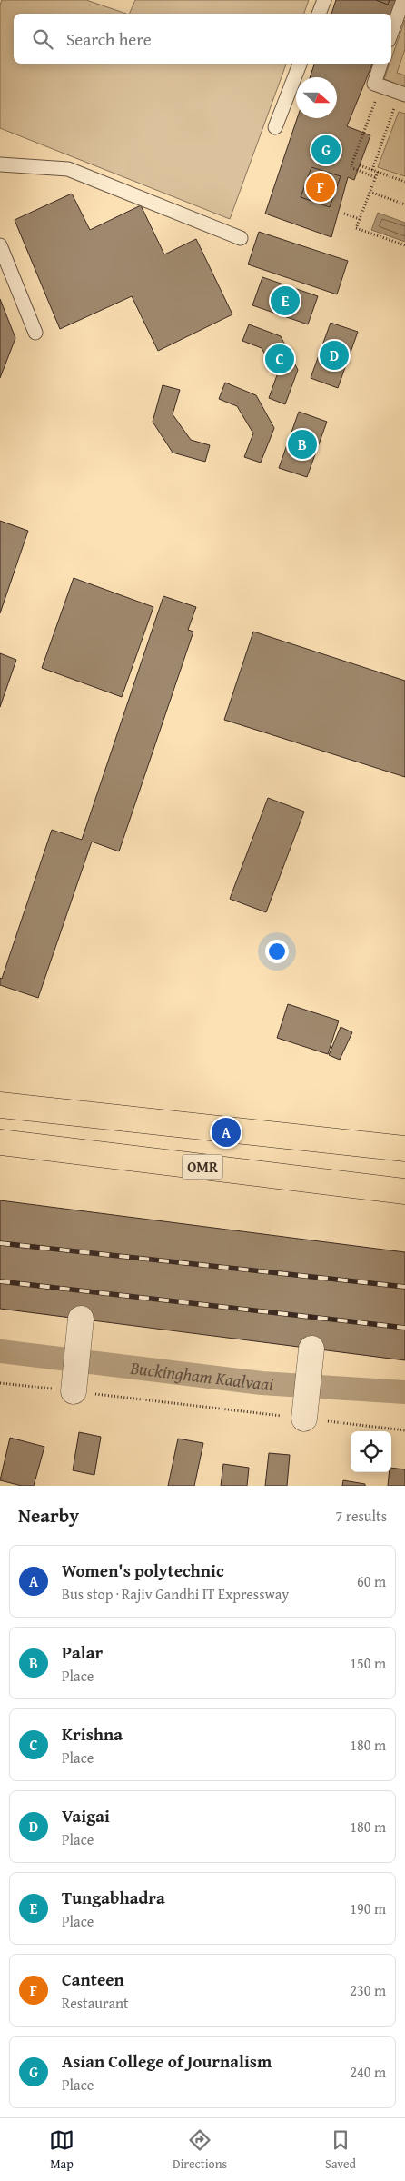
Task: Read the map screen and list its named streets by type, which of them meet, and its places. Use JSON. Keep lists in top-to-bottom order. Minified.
{"streets":{"main road":["OMR"]},"water":["Buckingham Kaalvaai"],"north":"right","page":{"search":"Search here","pins":["G","F","E","D","C","B","A"],"heading":["Nearby","7 results"],"list":[{"mark":"A","name":"Women's polytechnic","note":"Bus stop · Rajiv Gandhi IT Expressway","value":"60 m"},{"mark":"B","name":"Palar","note":"Place","value":"150 m"},{"mark":"C","name":"Krishna","note":"Place","value":"180 m"},{"mark":"D","name":"Vaigai","note":"Place","value":"180 m"},{"mark":"E","name":"Tungabhadra","note":"Place","value":"190 m"},{"mark":"F","name":"Canteen","note":"Restaurant","value":"230 m"},{"mark":"G","name":"Asian College of Journalism","note":"Place","value":"240 m"}],"nav":["Map","Directions","Saved"]}}
